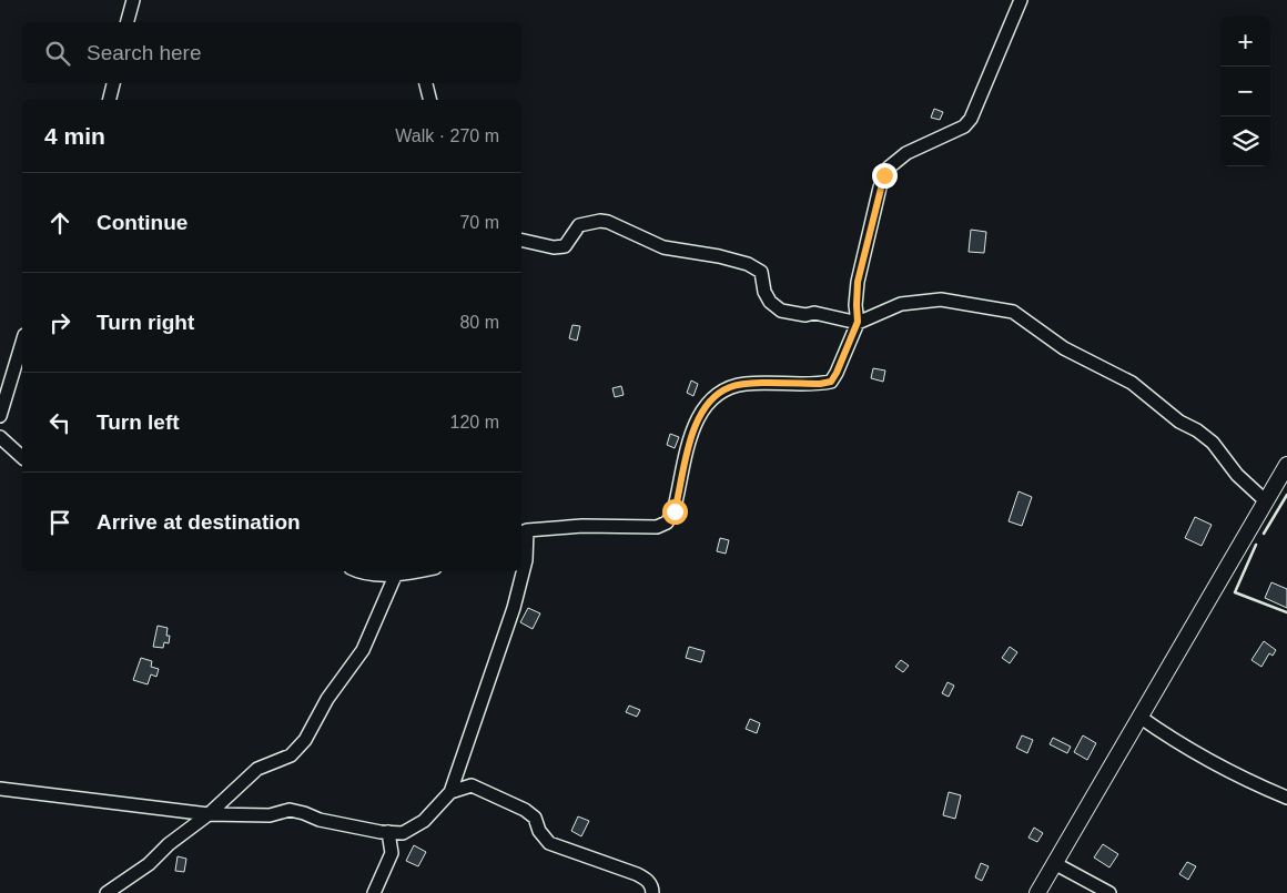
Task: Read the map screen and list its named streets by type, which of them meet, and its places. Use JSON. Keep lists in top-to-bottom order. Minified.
{"page":{"map_buttons":["+","−"],"search":"Search here","heading":["4 min","Walk · 270 m"],"list":[["Continue","70 m"],["Turn right","80 m"],["Turn left","120 m"],"Arrive at destination"]}}
